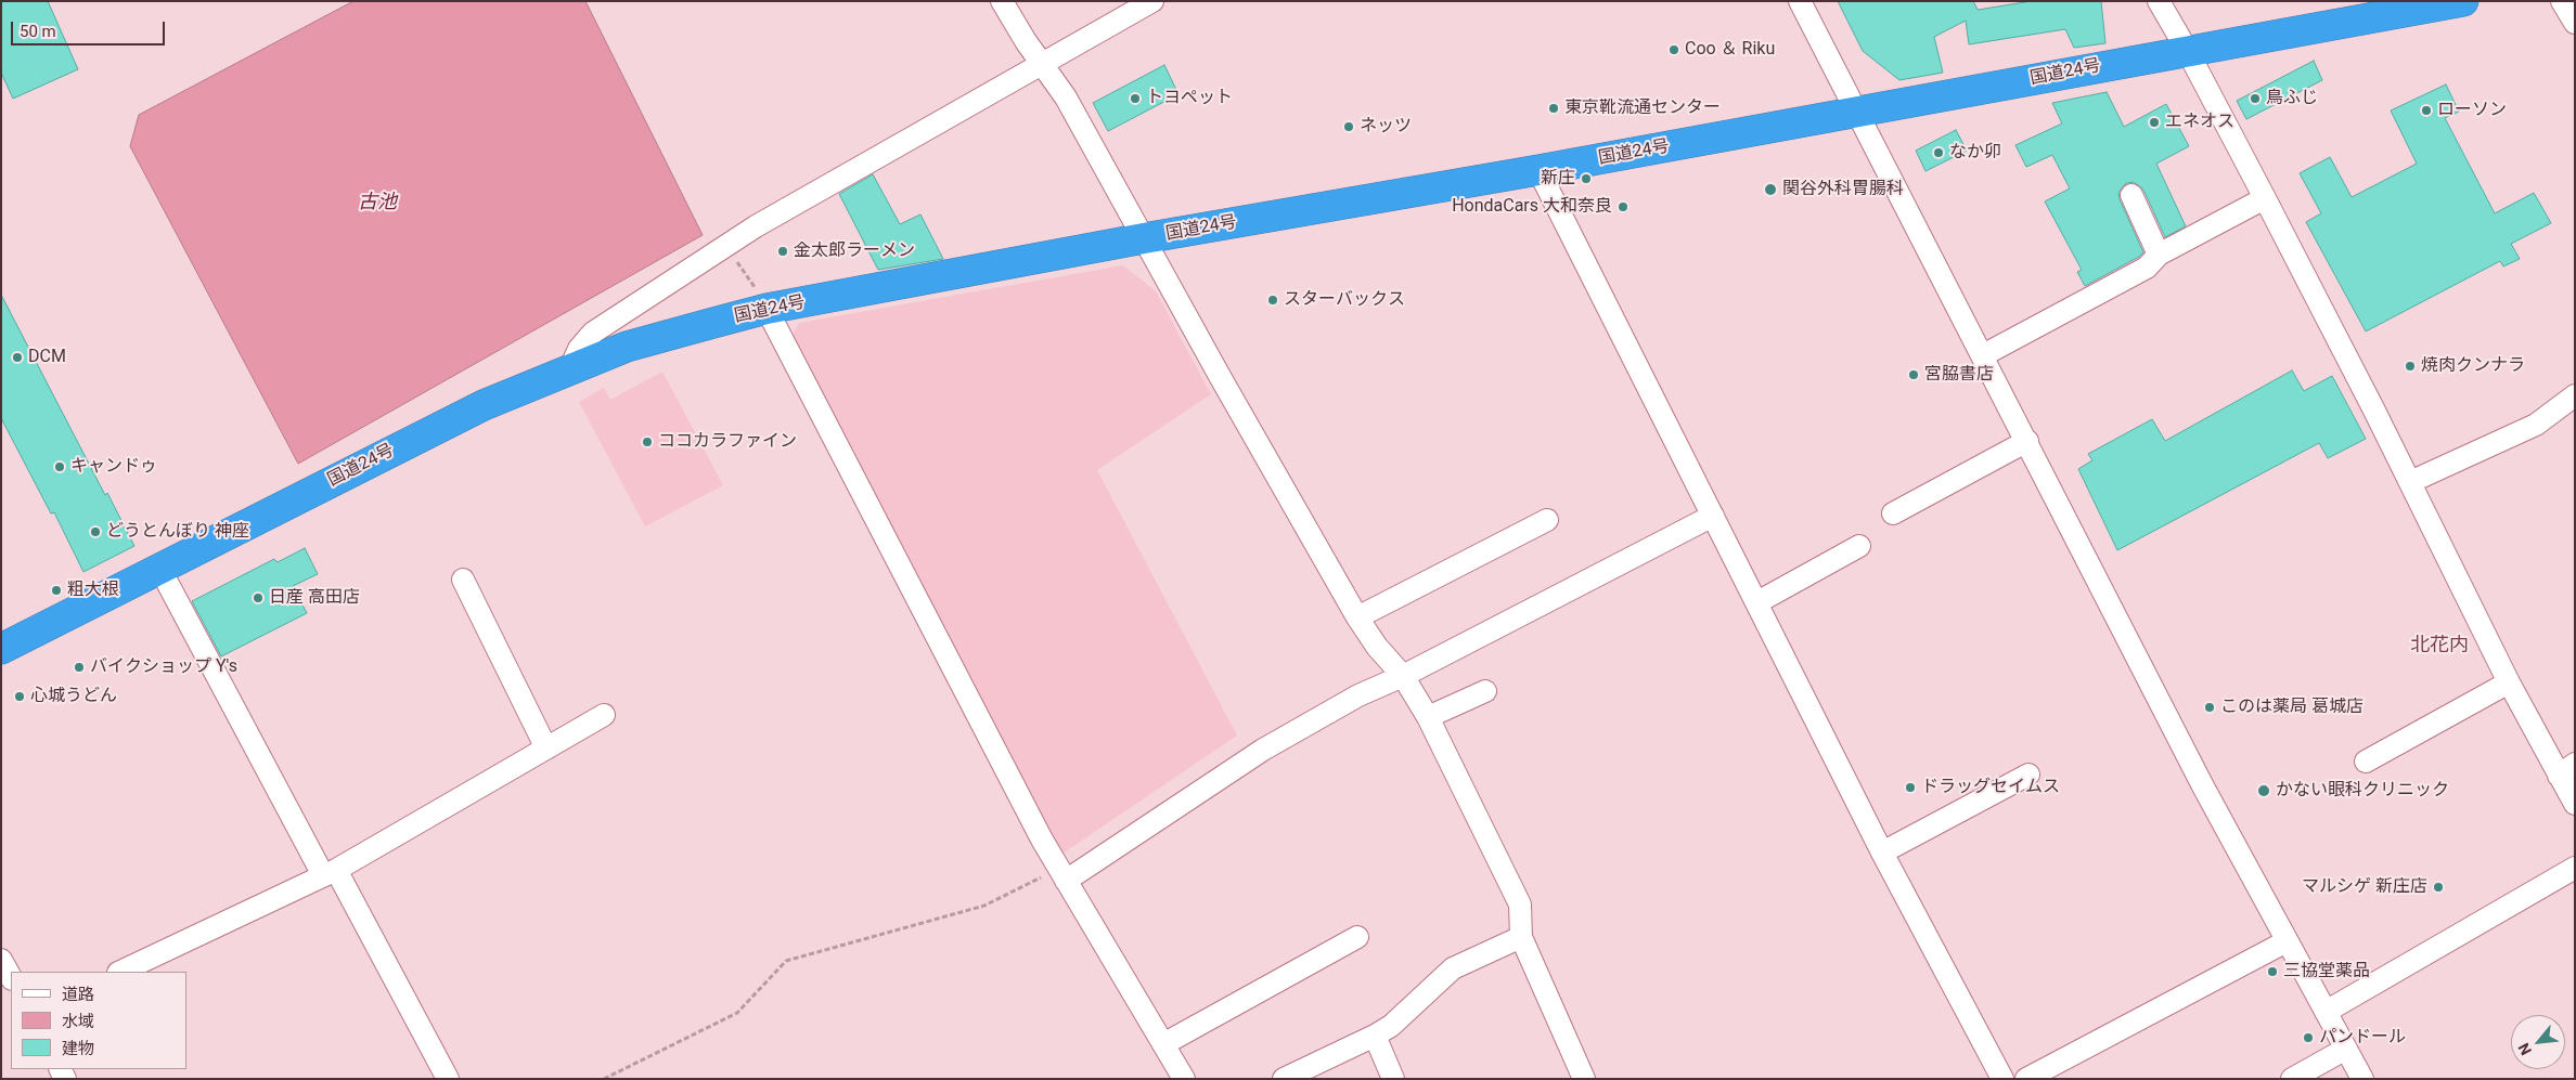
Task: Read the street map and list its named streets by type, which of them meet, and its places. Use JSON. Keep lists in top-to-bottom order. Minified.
{"streets":{"highway":["国道24号"]},"districts":["北花内"],"water":["古池"],"places":["Coo ＆ Riku","トヨペット","鳥ふじ","東京靴流通センター","ローソン","エネオス","ネッツ","なか卯","新庄","関谷外科胃腸科","HondaCars 大和奈良","金太郎ラーメン","スターバックス","DCM","焼肉クンナラ","宮脇書店","ココカラファイン","キャンドゥ","どうとんぼり 神座","粗大根","日産 高田店","バイクショップ Y's","心城うどん","このは薬局 葛城店","ドラッグセイムス","かない眼科クリニック","マルシゲ 新庄店","三協堂薬品","パンドール"],"legend":["道路","水域","建物"],"scale_bar":"50 m","north":"bottom left"}
